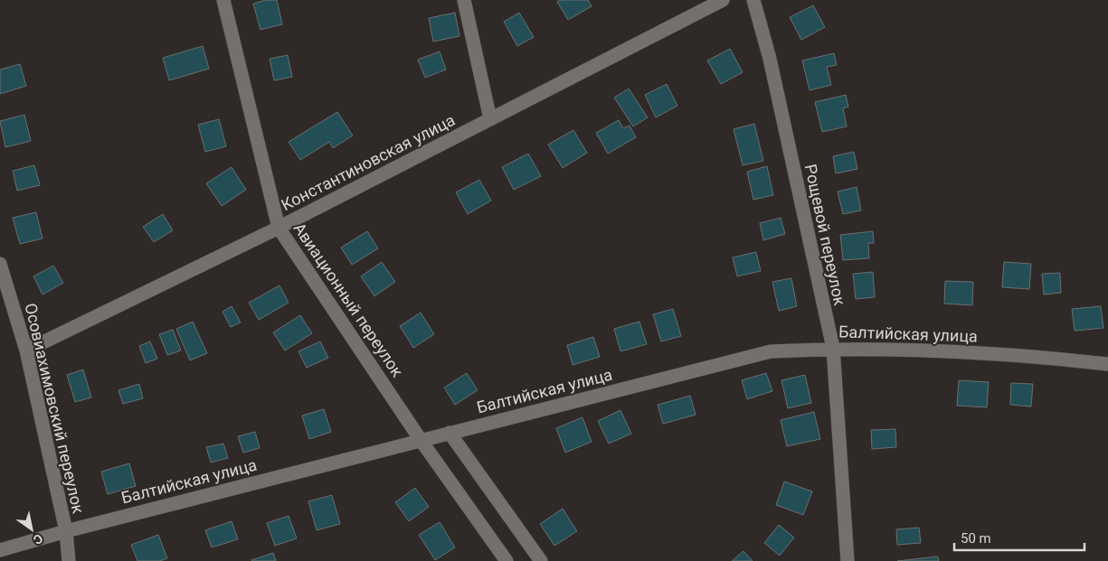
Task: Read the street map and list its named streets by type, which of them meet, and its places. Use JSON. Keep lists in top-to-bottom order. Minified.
{"streets":{"street":["Константиновская улица","Рощевой переулок","Авиационный переулок","Балтийская улица","Осовиахимовский переулок"]},"crossings":[["Константиновская улица","Авиационный переулок"],["Константиновская улица","Осовиахимовский переулок"],["Рощевой переулок","Балтийская улица"],["Авиационный переулок","Балтийская улица"],["Балтийская улица","Осовиахимовский переулок"]],"scale_bar":"50 m","north":"bottom right"}
